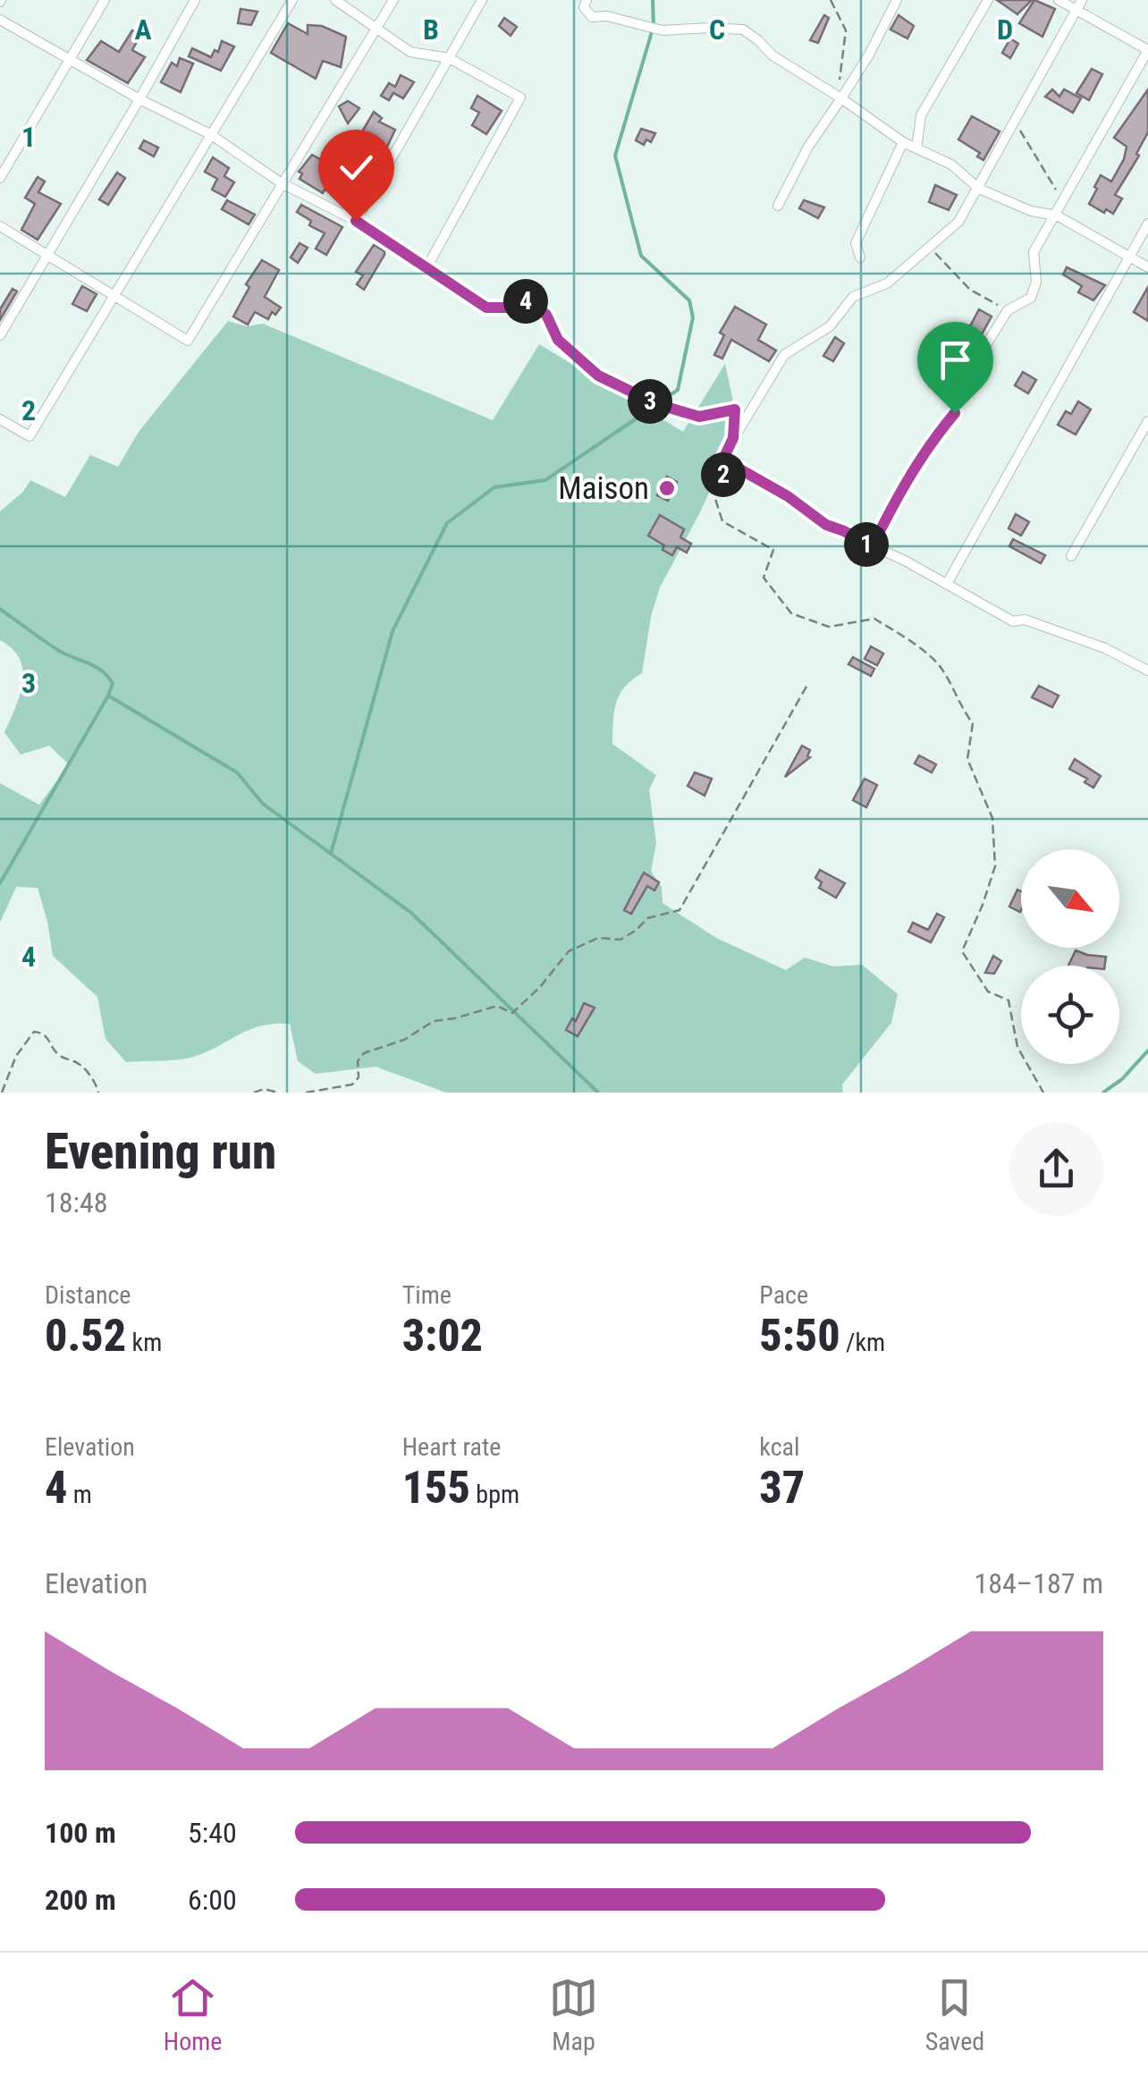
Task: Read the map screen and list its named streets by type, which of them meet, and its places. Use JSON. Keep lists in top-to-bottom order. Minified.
{"places":["Maison"],"north":"bottom right","page":{"pins":["4","3","2","1"],"heading":["Evening run","18:48"],"stats":[["Distance","0.52 km"],["Time","3:02"],["Pace","5:50 /km"],["Elevation","4 m"],["Heart rate","155 bpm"],["kcal","37"]],"chart":["Elevation","184–187 m"],"list":[{"name":"100 m","note":"5:40"},{"name":"200 m","note":"6:00"}],"tabs":["Home","Map","Saved"]},"grid":{"columns":["A","B","C","D"],"rows":["1","2","3","4"]}}
